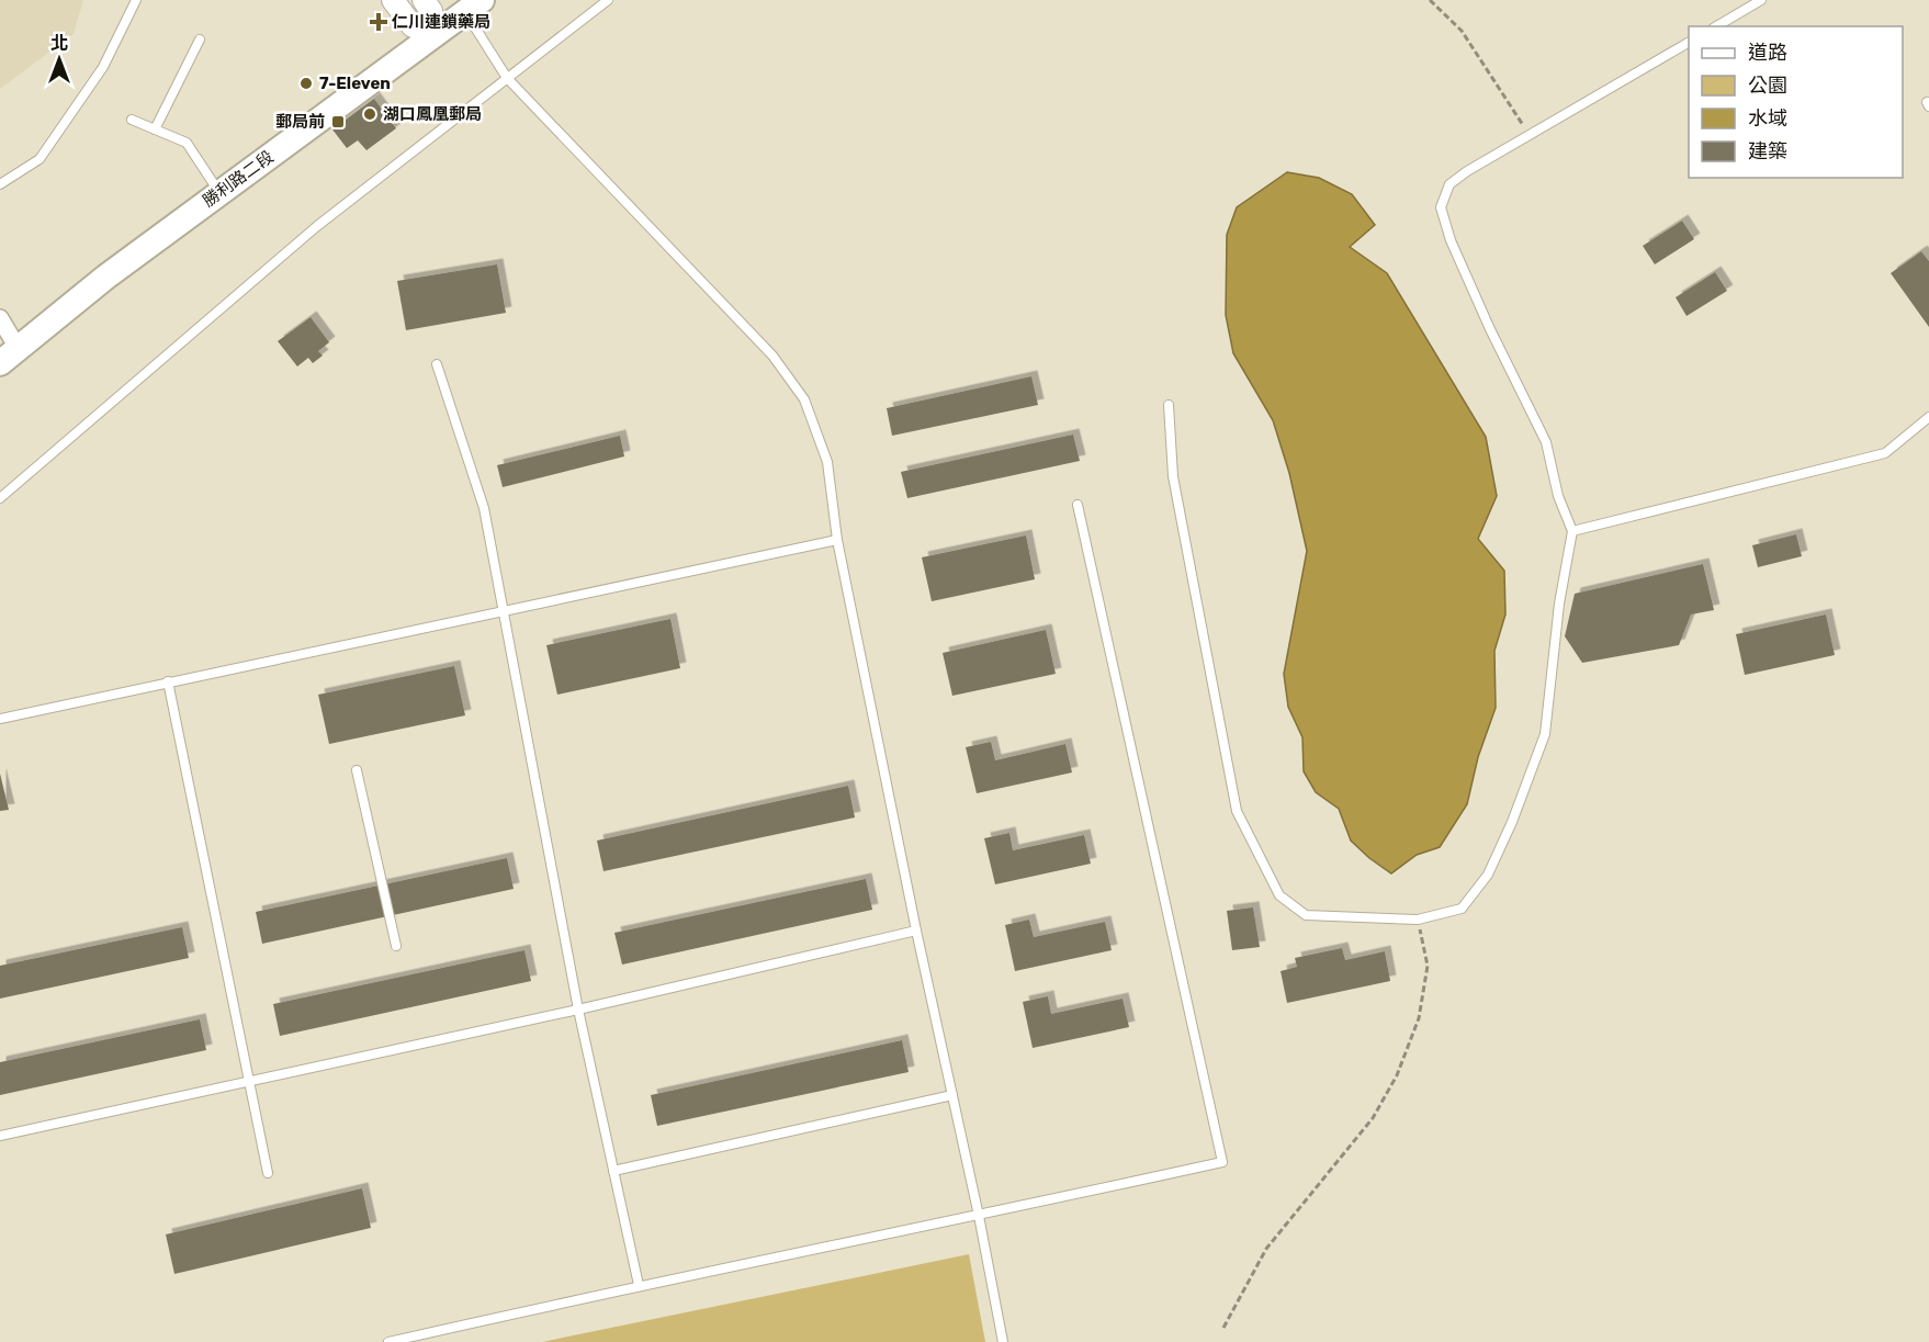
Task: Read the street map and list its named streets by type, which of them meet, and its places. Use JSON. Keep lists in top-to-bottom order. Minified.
{"streets":{"main road":["勝利路二段"]},"places":{"health":["仁川連鎖藥局"],"other":["7-Eleven","湖口鳳凰郵局"],"transit":["郵局前"]},"legend":["道路","公園","水域","建築"],"north":"top"}
